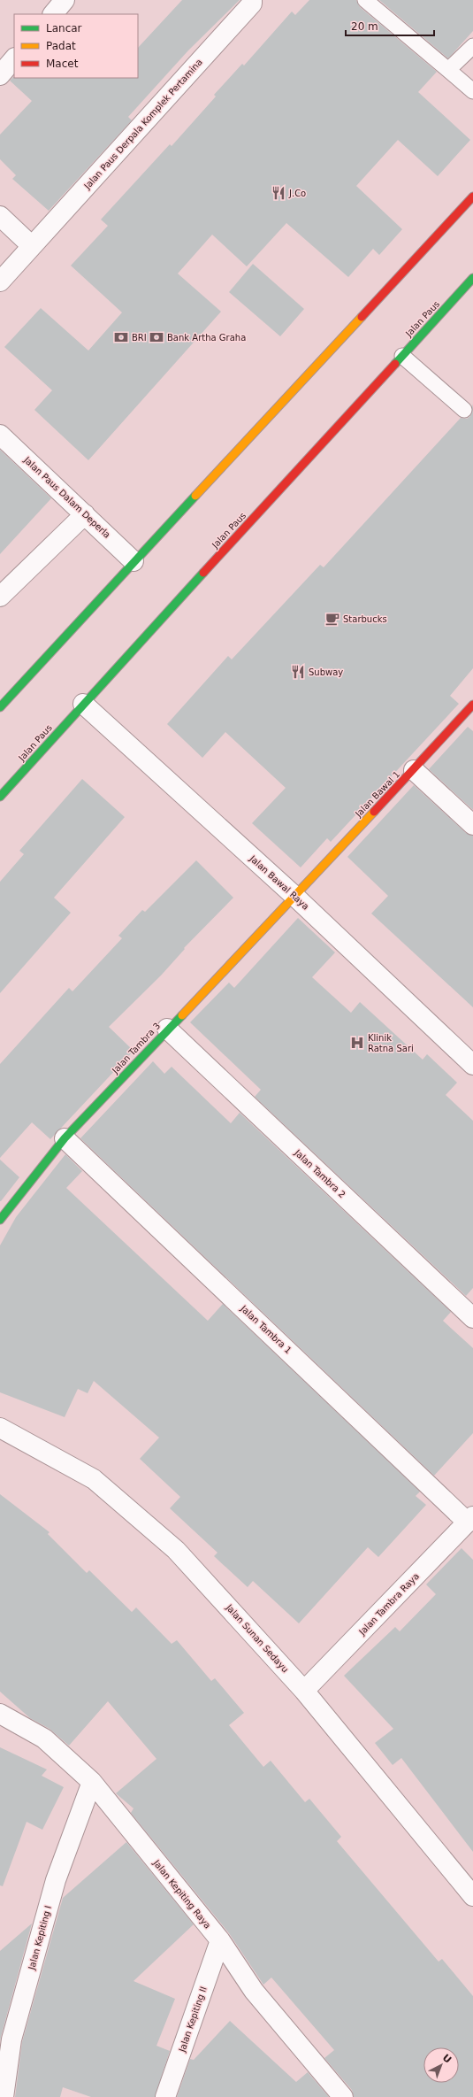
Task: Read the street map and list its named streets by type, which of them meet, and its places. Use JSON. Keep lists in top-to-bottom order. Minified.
{"streets":{"main road":["Jalan Paus","Jalan Bawal 1","Jalan Tambra 3"],"street":["Jalan Paus Derpala Komplek Pertamina","Jalan Paus Dalam Deperla","Jalan Bawal Raya","Jalan Tambra 2","Jalan Tambra 1","Jalan Tambra Raya","Jalan Sunan Sedayu","Jalan Kepiting Raya","Jalan Kepiting I","Jalan Kepiting II"]},"crossings":[["Jalan Paus","Jalan Bawal Raya"],["Jalan Bawal 1","Jalan Bawal Raya"],["Jalan Bawal 1","Jalan Tambra 3"],["Jalan Bawal Raya","Jalan Tambra 3"],["Jalan Tambra 3","Jalan Tambra 2"],["Jalan Tambra 3","Jalan Tambra 1"],["Jalan Tambra 1","Jalan Tambra Raya"],["Jalan Tambra Raya","Jalan Sunan Sedayu"],["Jalan Kepiting Raya","Jalan Kepiting I"],["Jalan Kepiting Raya","Jalan Kepiting II"]],"places":{"restaurant":["J.Co","Subway"],"bank":["BRI","Bank Artha Graha"],"cafe":["Starbucks"],"hospital":["Klinik Ratna Sari"]},"legend":["Lancar","Padat","Macet"],"scale_bar":"20 m","north":"top right"}
